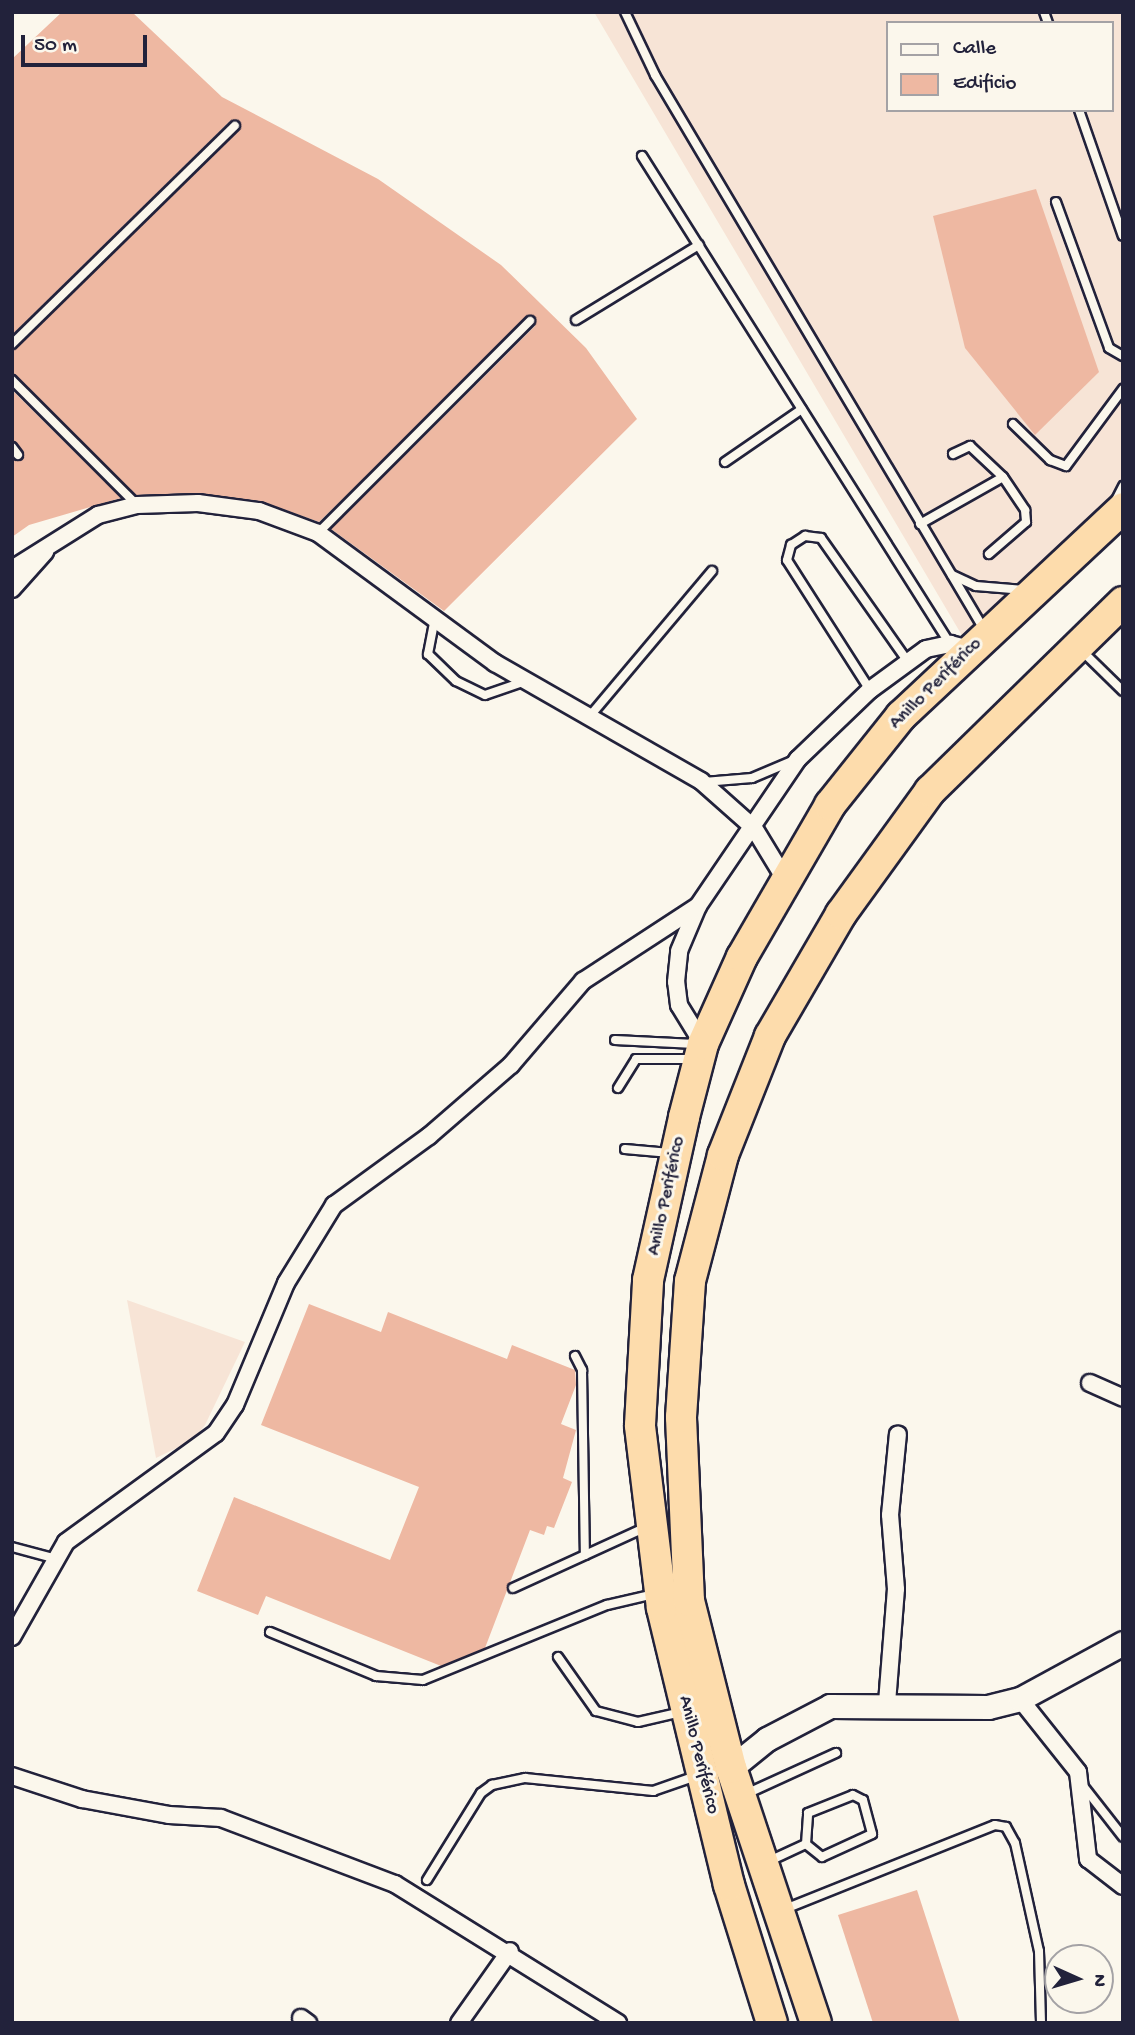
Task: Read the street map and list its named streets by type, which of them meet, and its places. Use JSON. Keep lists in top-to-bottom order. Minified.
{"streets":{"highway":["Anillo Periférico"]},"legend":["Calle","Edificio"],"scale_bar":"50 m","north":"right"}
